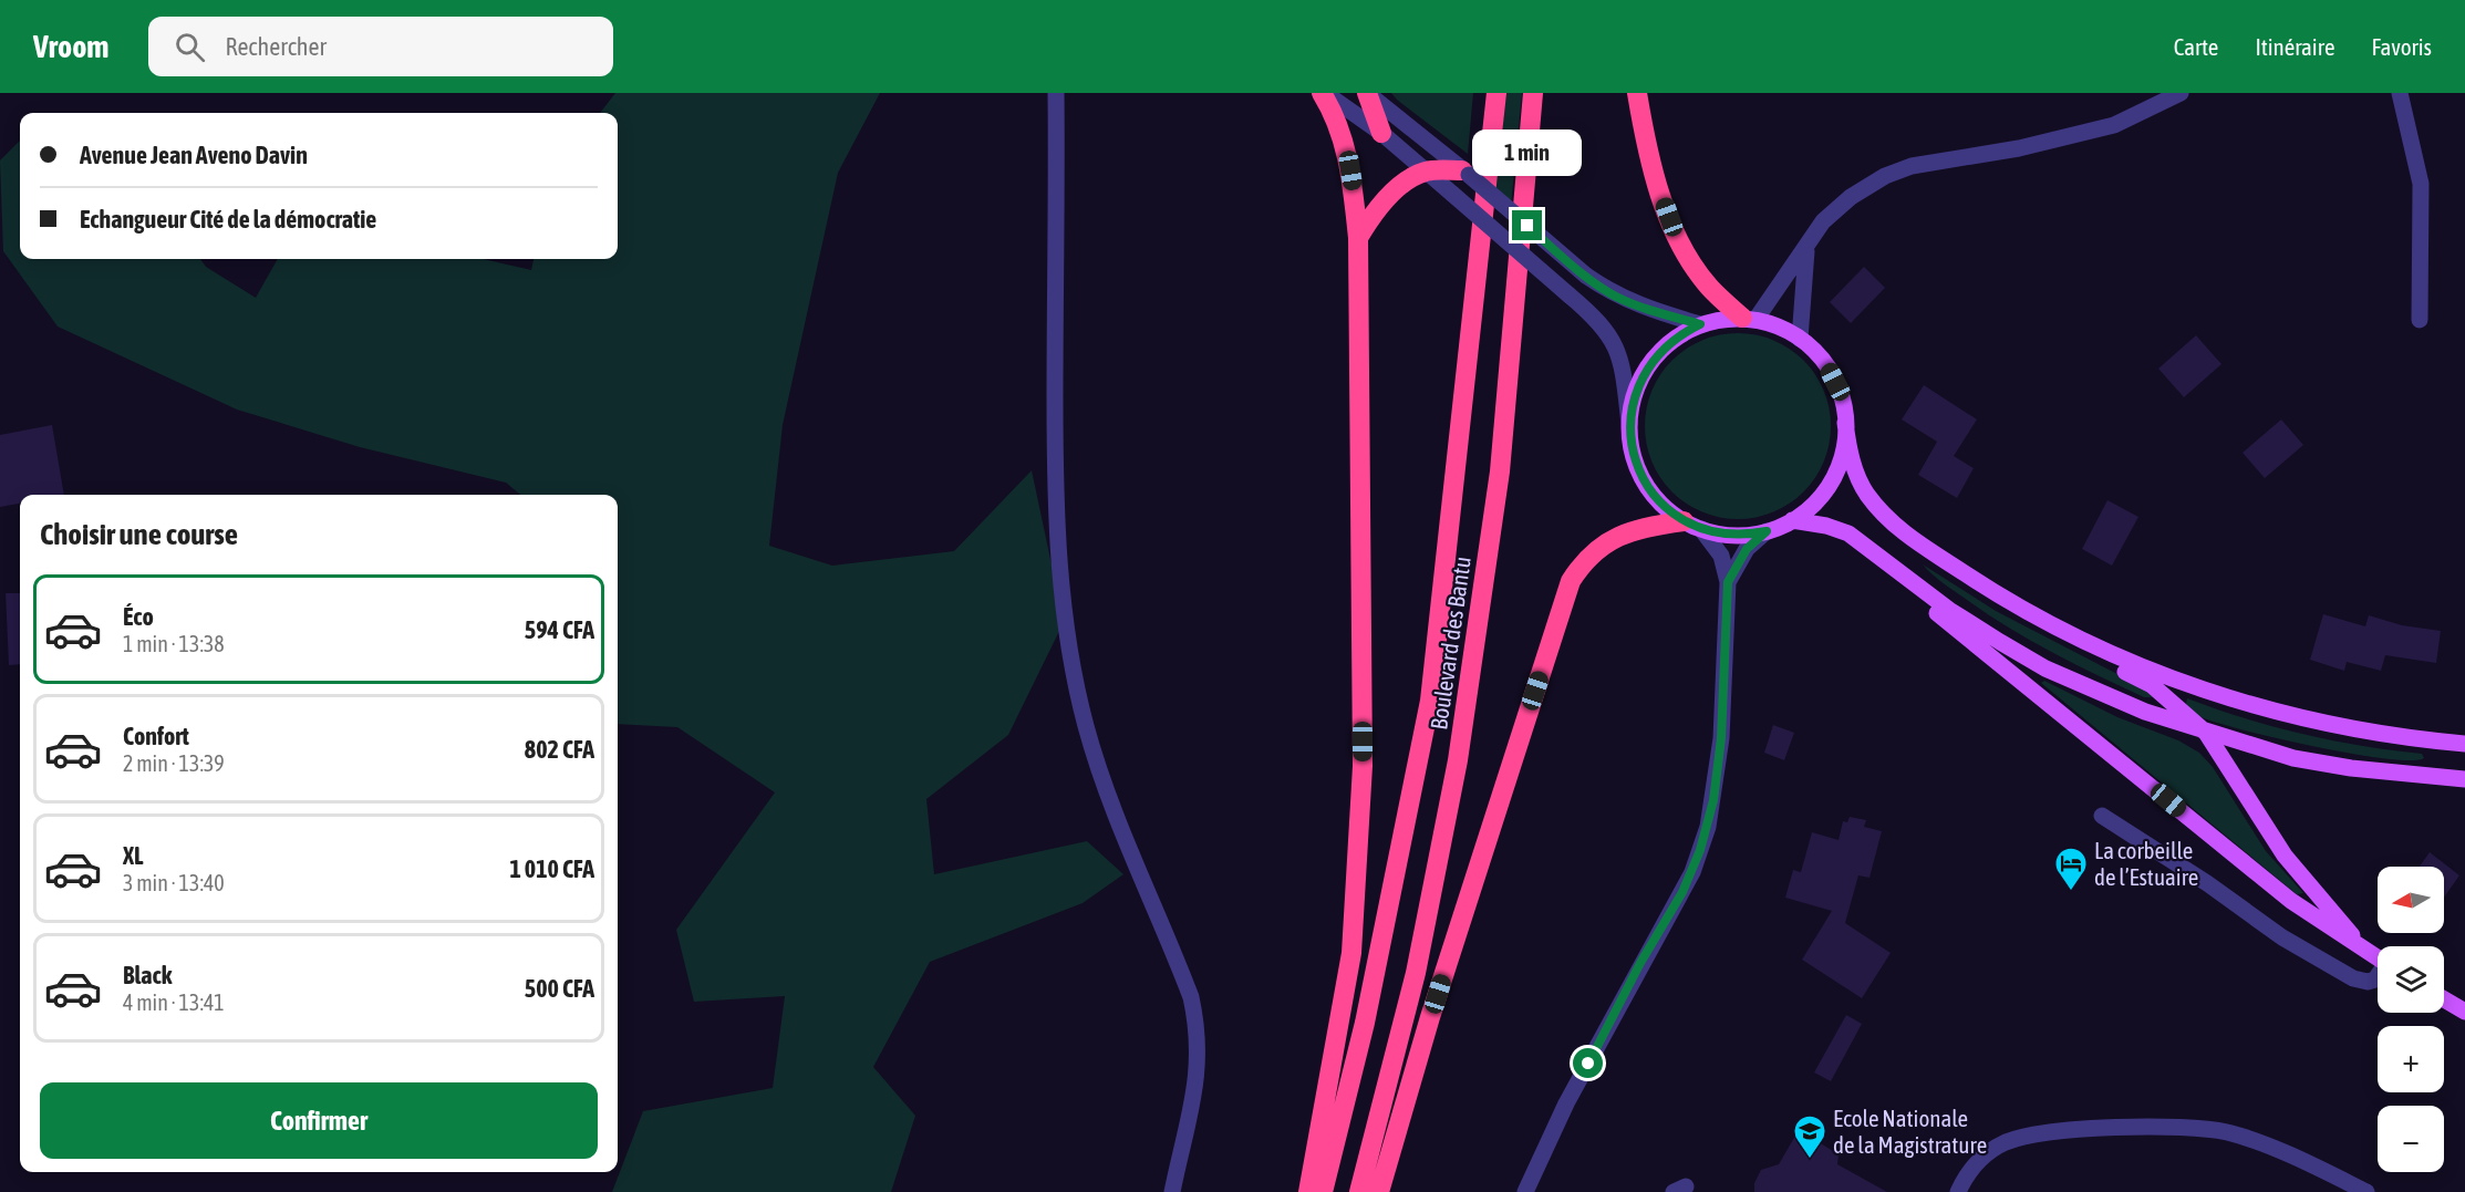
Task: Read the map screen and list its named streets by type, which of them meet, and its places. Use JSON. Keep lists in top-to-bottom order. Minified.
{"streets":{"highway":["Boulevard des Bantu"]},"places":{"hotel":["La corbeille de l’Estuaire"],"school or university":["Ecole Nationale de la Magistrature"]},"north":"left","page":{"header":"Vroom","search":"Rechercher","nav":["Carte","Itinéraire","Favoris"],"banner":["Avenue Jean Aveno Davin","Echangueur Cité de la démocratie"],"bubble":"1 min","heading":"Choisir une course","list":[{"name":"Éco","note":"1 min · 13:38","value":"594 CFA"},{"name":"Confort","note":"2 min · 13:39","value":"802 CFA"},{"name":"XL","note":"3 min · 13:40","value":"1 010 CFA"},{"name":"Black","note":"4 min · 13:41","value":"500 CFA"}],"map_buttons":["+","−"],"buttons":"Confirmer"}}
